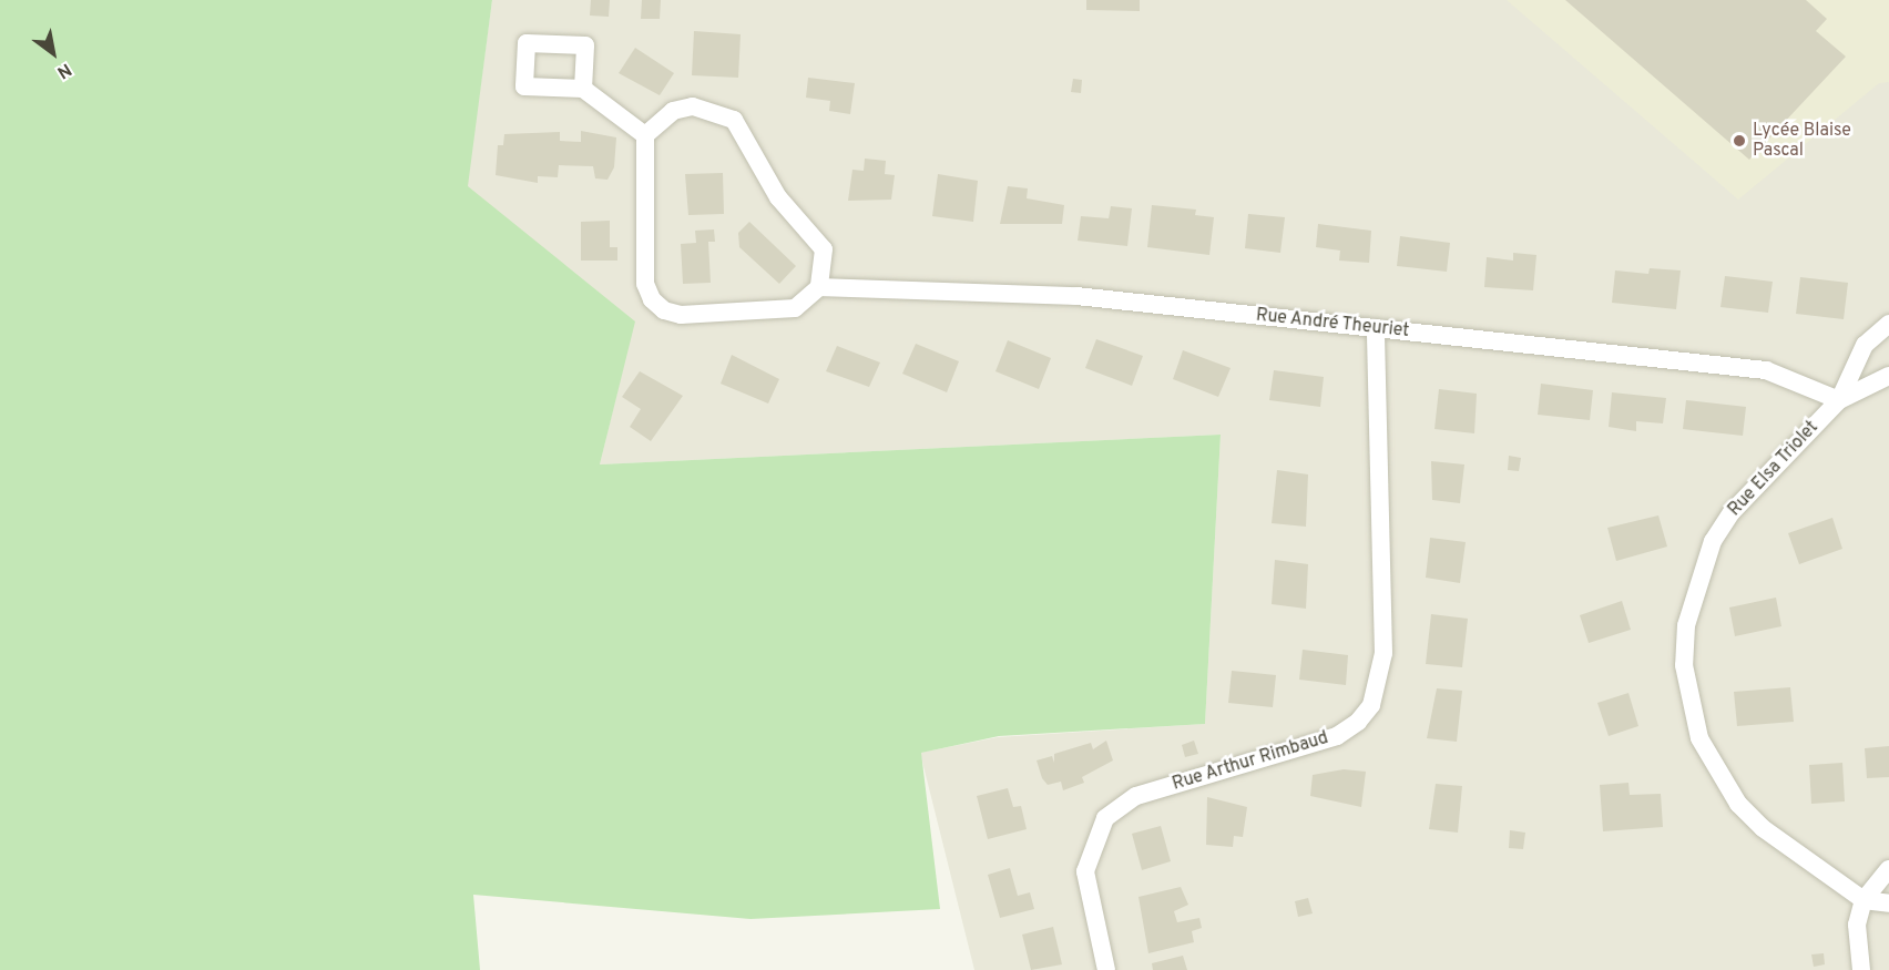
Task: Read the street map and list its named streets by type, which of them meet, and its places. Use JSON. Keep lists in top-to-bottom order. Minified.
{"streets":{"street":["Rue André Theuriet","Rue Elsa Triolet","Rue Arthur Rimbaud"]},"crossings":[["Rue André Theuriet","Rue Elsa Triolet"],["Rue André Theuriet","Rue Arthur Rimbaud"]],"places":["Lycée Blaise Pascal"],"north":"bottom right"}
